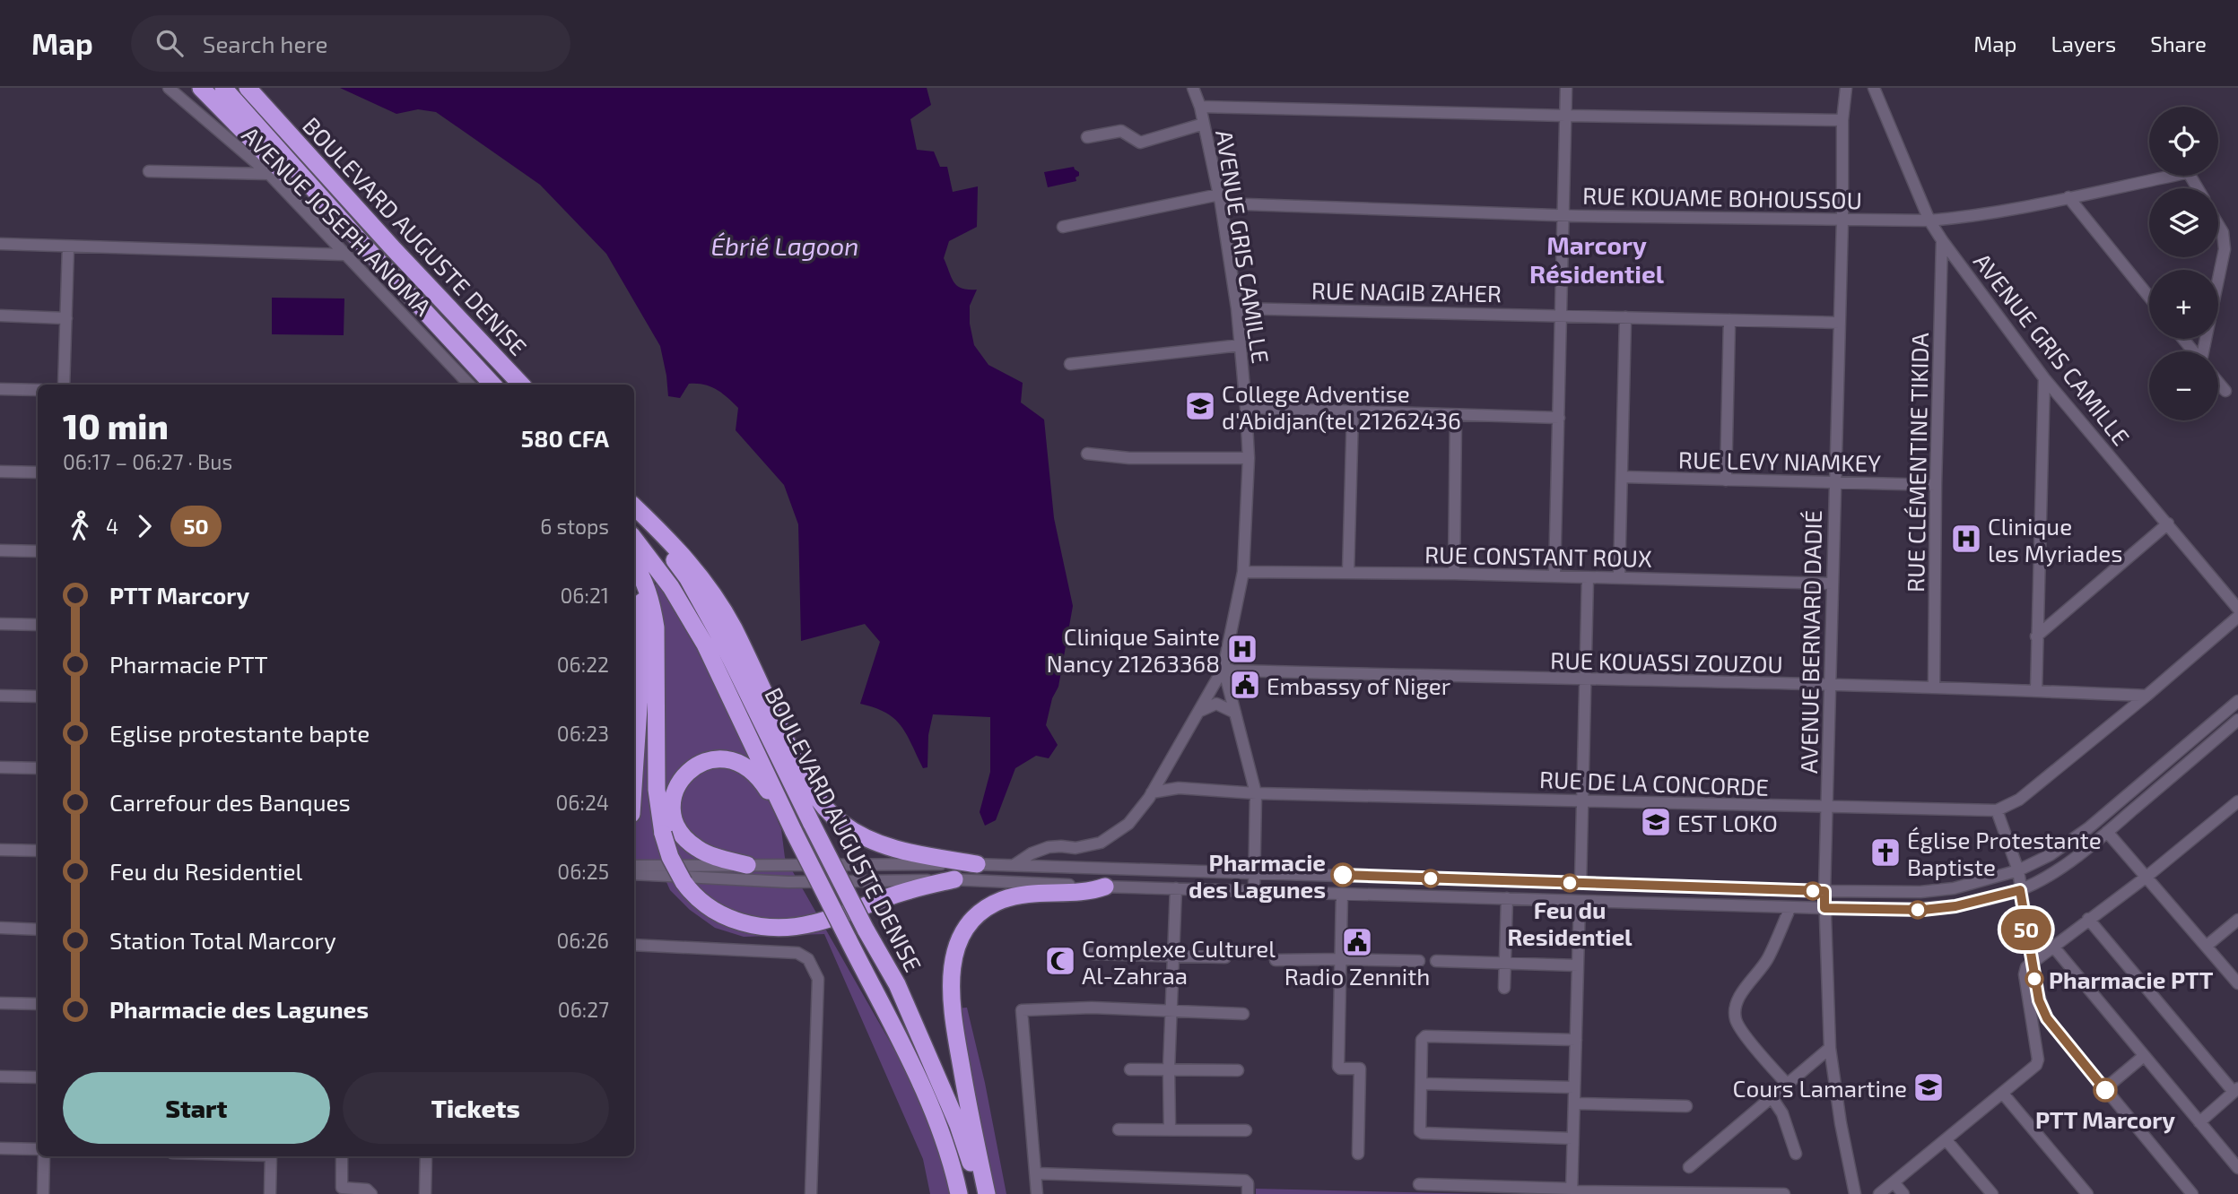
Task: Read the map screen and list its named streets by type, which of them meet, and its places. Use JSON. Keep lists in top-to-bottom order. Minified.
{"streets":{"highway":["BOULEVARD AUGUSTE DENISE"],"street":["RUE KOUAME BOHOUSSOU","AVENUE JOSEPH ANOMA","AVENUE GRIS CAMILLE","RUE NAGIB ZAHER","RUE LEVY NIAMKEY","RUE CLÉMENTINE TIKIDA","RUE CONSTANT ROUX","AVENUE BERNARD DADIÉ","RUE KOUASSI ZOUZOU","RUE DE LA CONCORDE"]},"crossings":[["RUE KOUAME BOHOUSSOU","AVENUE GRIS CAMILLE"],["RUE KOUAME BOHOUSSOU","AVENUE BERNARD DADIÉ"],["AVENUE GRIS CAMILLE","RUE NAGIB ZAHER"],["AVENUE GRIS CAMILLE","RUE CLÉMENTINE TIKIDA"],["AVENUE GRIS CAMILLE","RUE CONSTANT ROUX"],["AVENUE GRIS CAMILLE","RUE KOUASSI ZOUZOU"],["AVENUE GRIS CAMILLE","RUE DE LA CONCORDE"],["RUE NAGIB ZAHER","AVENUE BERNARD DADIÉ"],["RUE LEVY NIAMKEY","RUE CLÉMENTINE TIKIDA"],["RUE LEVY NIAMKEY","AVENUE BERNARD DADIÉ"],["RUE CLÉMENTINE TIKIDA","RUE KOUASSI ZOUZOU"],["RUE CONSTANT ROUX","AVENUE BERNARD DADIÉ"],["AVENUE BERNARD DADIÉ","RUE KOUASSI ZOUZOU"],["AVENUE BERNARD DADIÉ","RUE DE LA CONCORDE"],["RUE KOUASSI ZOUZOU","RUE DE LA CONCORDE"]],"districts":["Marcory Résidentiel"],"water":["Ébrié Lagoon"],"places":{"school or university":["College Adventise d'Abidjan(tel 21262436","EST LOKO","Cours Lamartine"],"hospital":["Clinique les Myriades","Clinique Sainte Nancy 21263368"],"public building":["Embassy of Niger","Radio Zennith"],"church":["Église Protestante Baptiste"],"other":["Pharmacie des Lagunes","Feu du Residentiel","Pharmacie PTT","PTT Marcory"],"mosque":["Complexe Culturel Al-Zahraa"]},"lines":["bus line 50"],"page":{"header":"Map","search":"Search here","nav":["Map","Layers","Share"],"on_map":"50","map_buttons":["+","−"],"heading":["10 min","06:17 – 06:27 · Bus","580 CFA"],"legs":["4","50","6 stops"],"list":[{"name":"PTT Marcory","value":"06:21"},{"name":"Pharmacie PTT","value":"06:22"},{"name":"Eglise protestante bapte","value":"06:23"},{"name":"Carrefour des Banques","value":"06:24"},{"name":"Feu du Residentiel","value":"06:25"},{"name":"Station Total Marcory","value":"06:26"},{"name":"Pharmacie des Lagunes","value":"06:27"}],"buttons":["Start","Tickets"]}}
